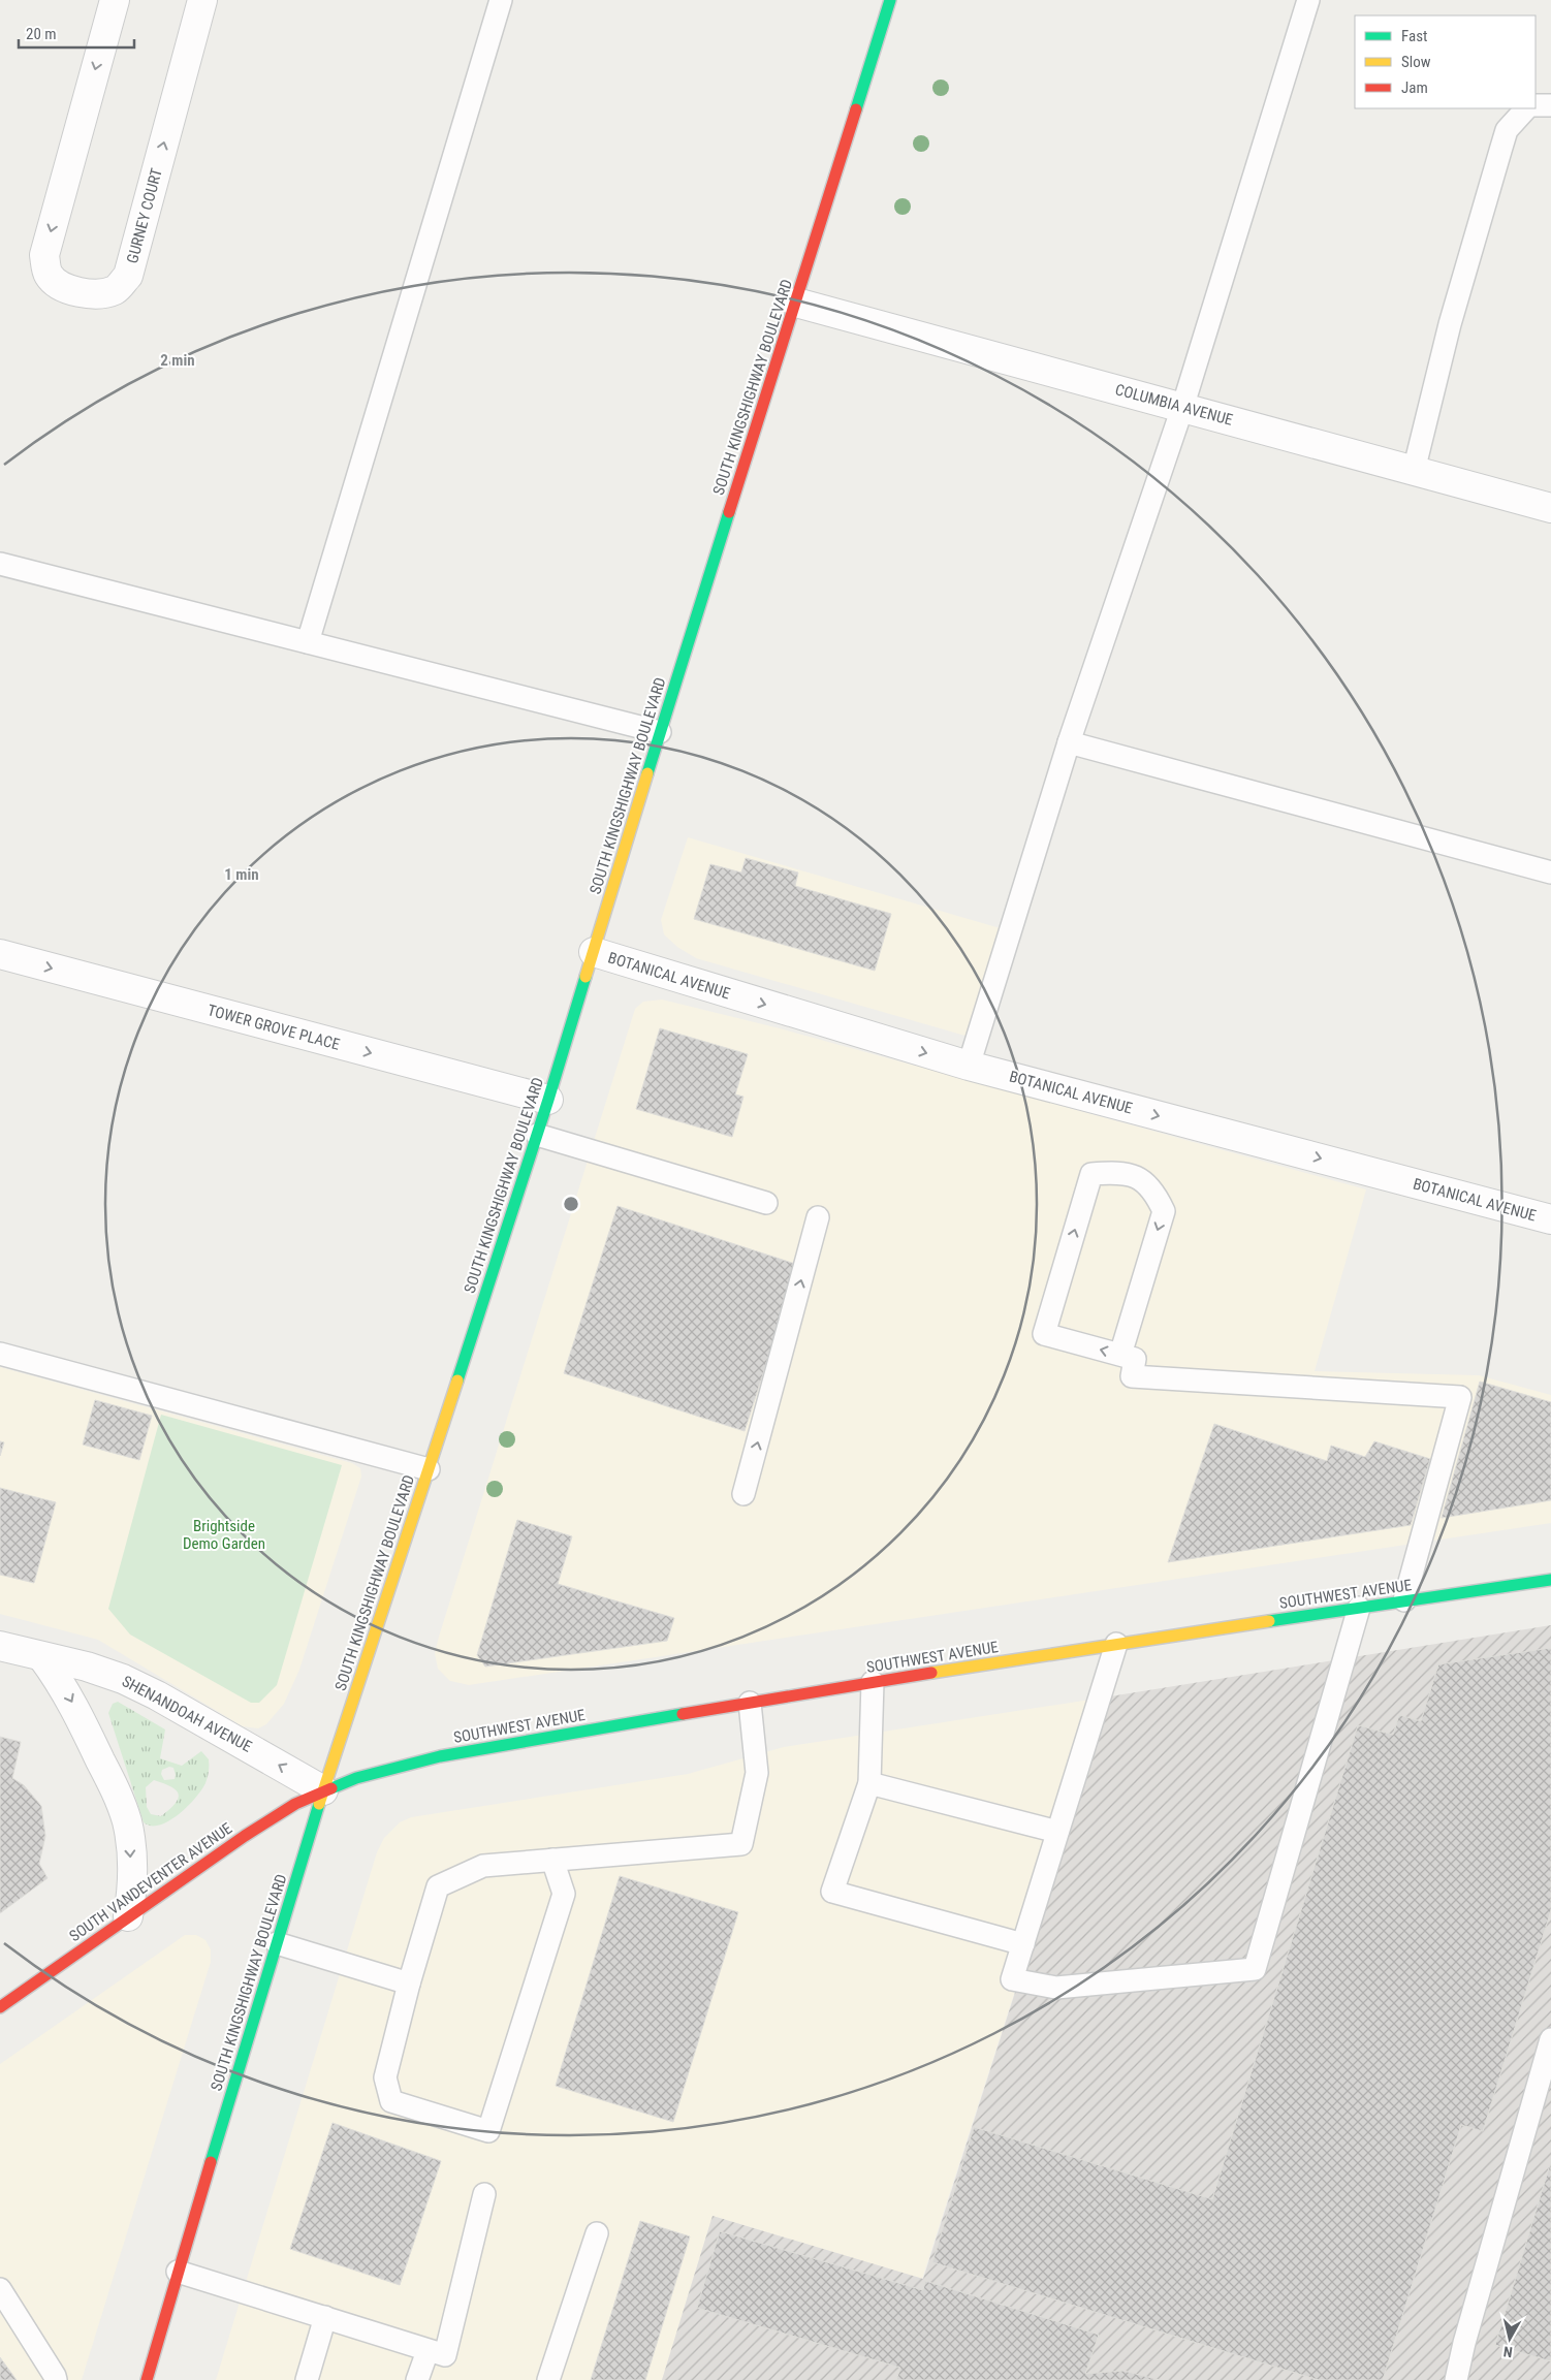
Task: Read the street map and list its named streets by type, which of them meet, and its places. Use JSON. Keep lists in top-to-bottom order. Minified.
{"streets":{"main road":["SOUTH KINGSHIGHWAY BOULEVARD","SOUTHWEST AVENUE","SOUTH VANDEVENTER AVENUE"],"street":["GURNEY COURT","COLUMBIA AVENUE","BOTANICAL AVENUE","TOWER GROVE PLACE","SHENANDOAH AVENUE"]},"crossings":[["SOUTH KINGSHIGHWAY BOULEVARD","COLUMBIA AVENUE"],["SOUTH KINGSHIGHWAY BOULEVARD","BOTANICAL AVENUE"],["SOUTH KINGSHIGHWAY BOULEVARD","TOWER GROVE PLACE"],["SOUTH KINGSHIGHWAY BOULEVARD","SOUTHWEST AVENUE"],["SOUTH KINGSHIGHWAY BOULEVARD","SHENANDOAH AVENUE"],["SOUTH KINGSHIGHWAY BOULEVARD","SOUTH VANDEVENTER AVENUE"],["SOUTHWEST AVENUE","SHENANDOAH AVENUE"],["SOUTHWEST AVENUE","SOUTH VANDEVENTER AVENUE"],["SHENANDOAH AVENUE","SOUTH VANDEVENTER AVENUE"]],"one_way":["BOTANICAL AVENUE","TOWER GROVE PLACE","SHENANDOAH AVENUE"],"parks":["Brightside Demo Garden"],"legend":["Fast","Slow","Jam"],"scale_bar":"20 m","north":"bottom","rings":["2 min","1 min"]}
